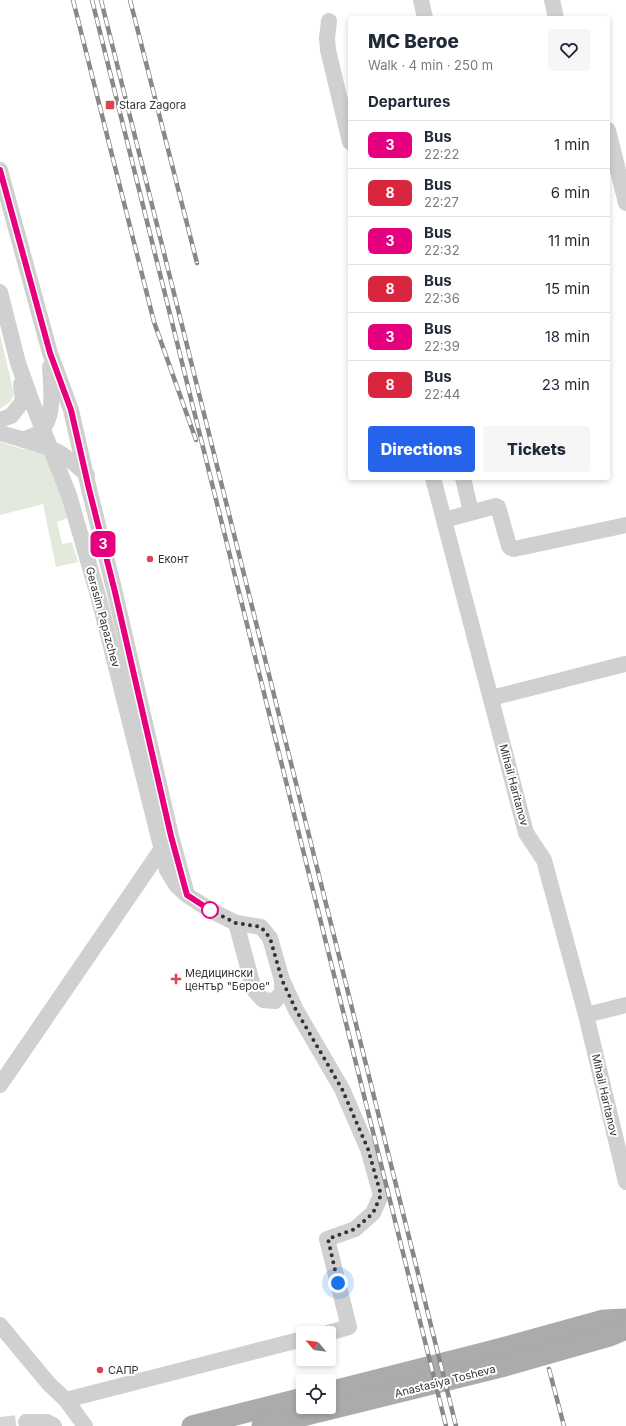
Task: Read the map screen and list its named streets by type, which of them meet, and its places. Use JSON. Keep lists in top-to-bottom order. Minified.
{"streets":{"main road":["Anastasiya Tosheva"],"street":["Gerasim Papazchev","Mihail Haritanov"]},"places":{"transit":["Stara Zagora"],"other":["Еконт","САПР"],"health":["Медицински център \"Берое\""]},"lines":["bus line 3"],"north":"top left","page":{"on_map":"3","heading":[["MC Beroe","Walk · 4 min · 250 m"],"Departures"],"list":[{"mark":"3","name":"Bus","note":"22:22","value":"1 min"},{"mark":"8","name":"Bus","note":"22:27","value":"6 min"},{"mark":"3","name":"Bus","note":"22:32","value":"11 min"},{"mark":"8","name":"Bus","note":"22:36","value":"15 min"},{"mark":"3","name":"Bus","note":"22:39","value":"18 min"},{"mark":"8","name":"Bus","note":"22:44","value":"23 min"}],"buttons":["Directions","Tickets"]}}
